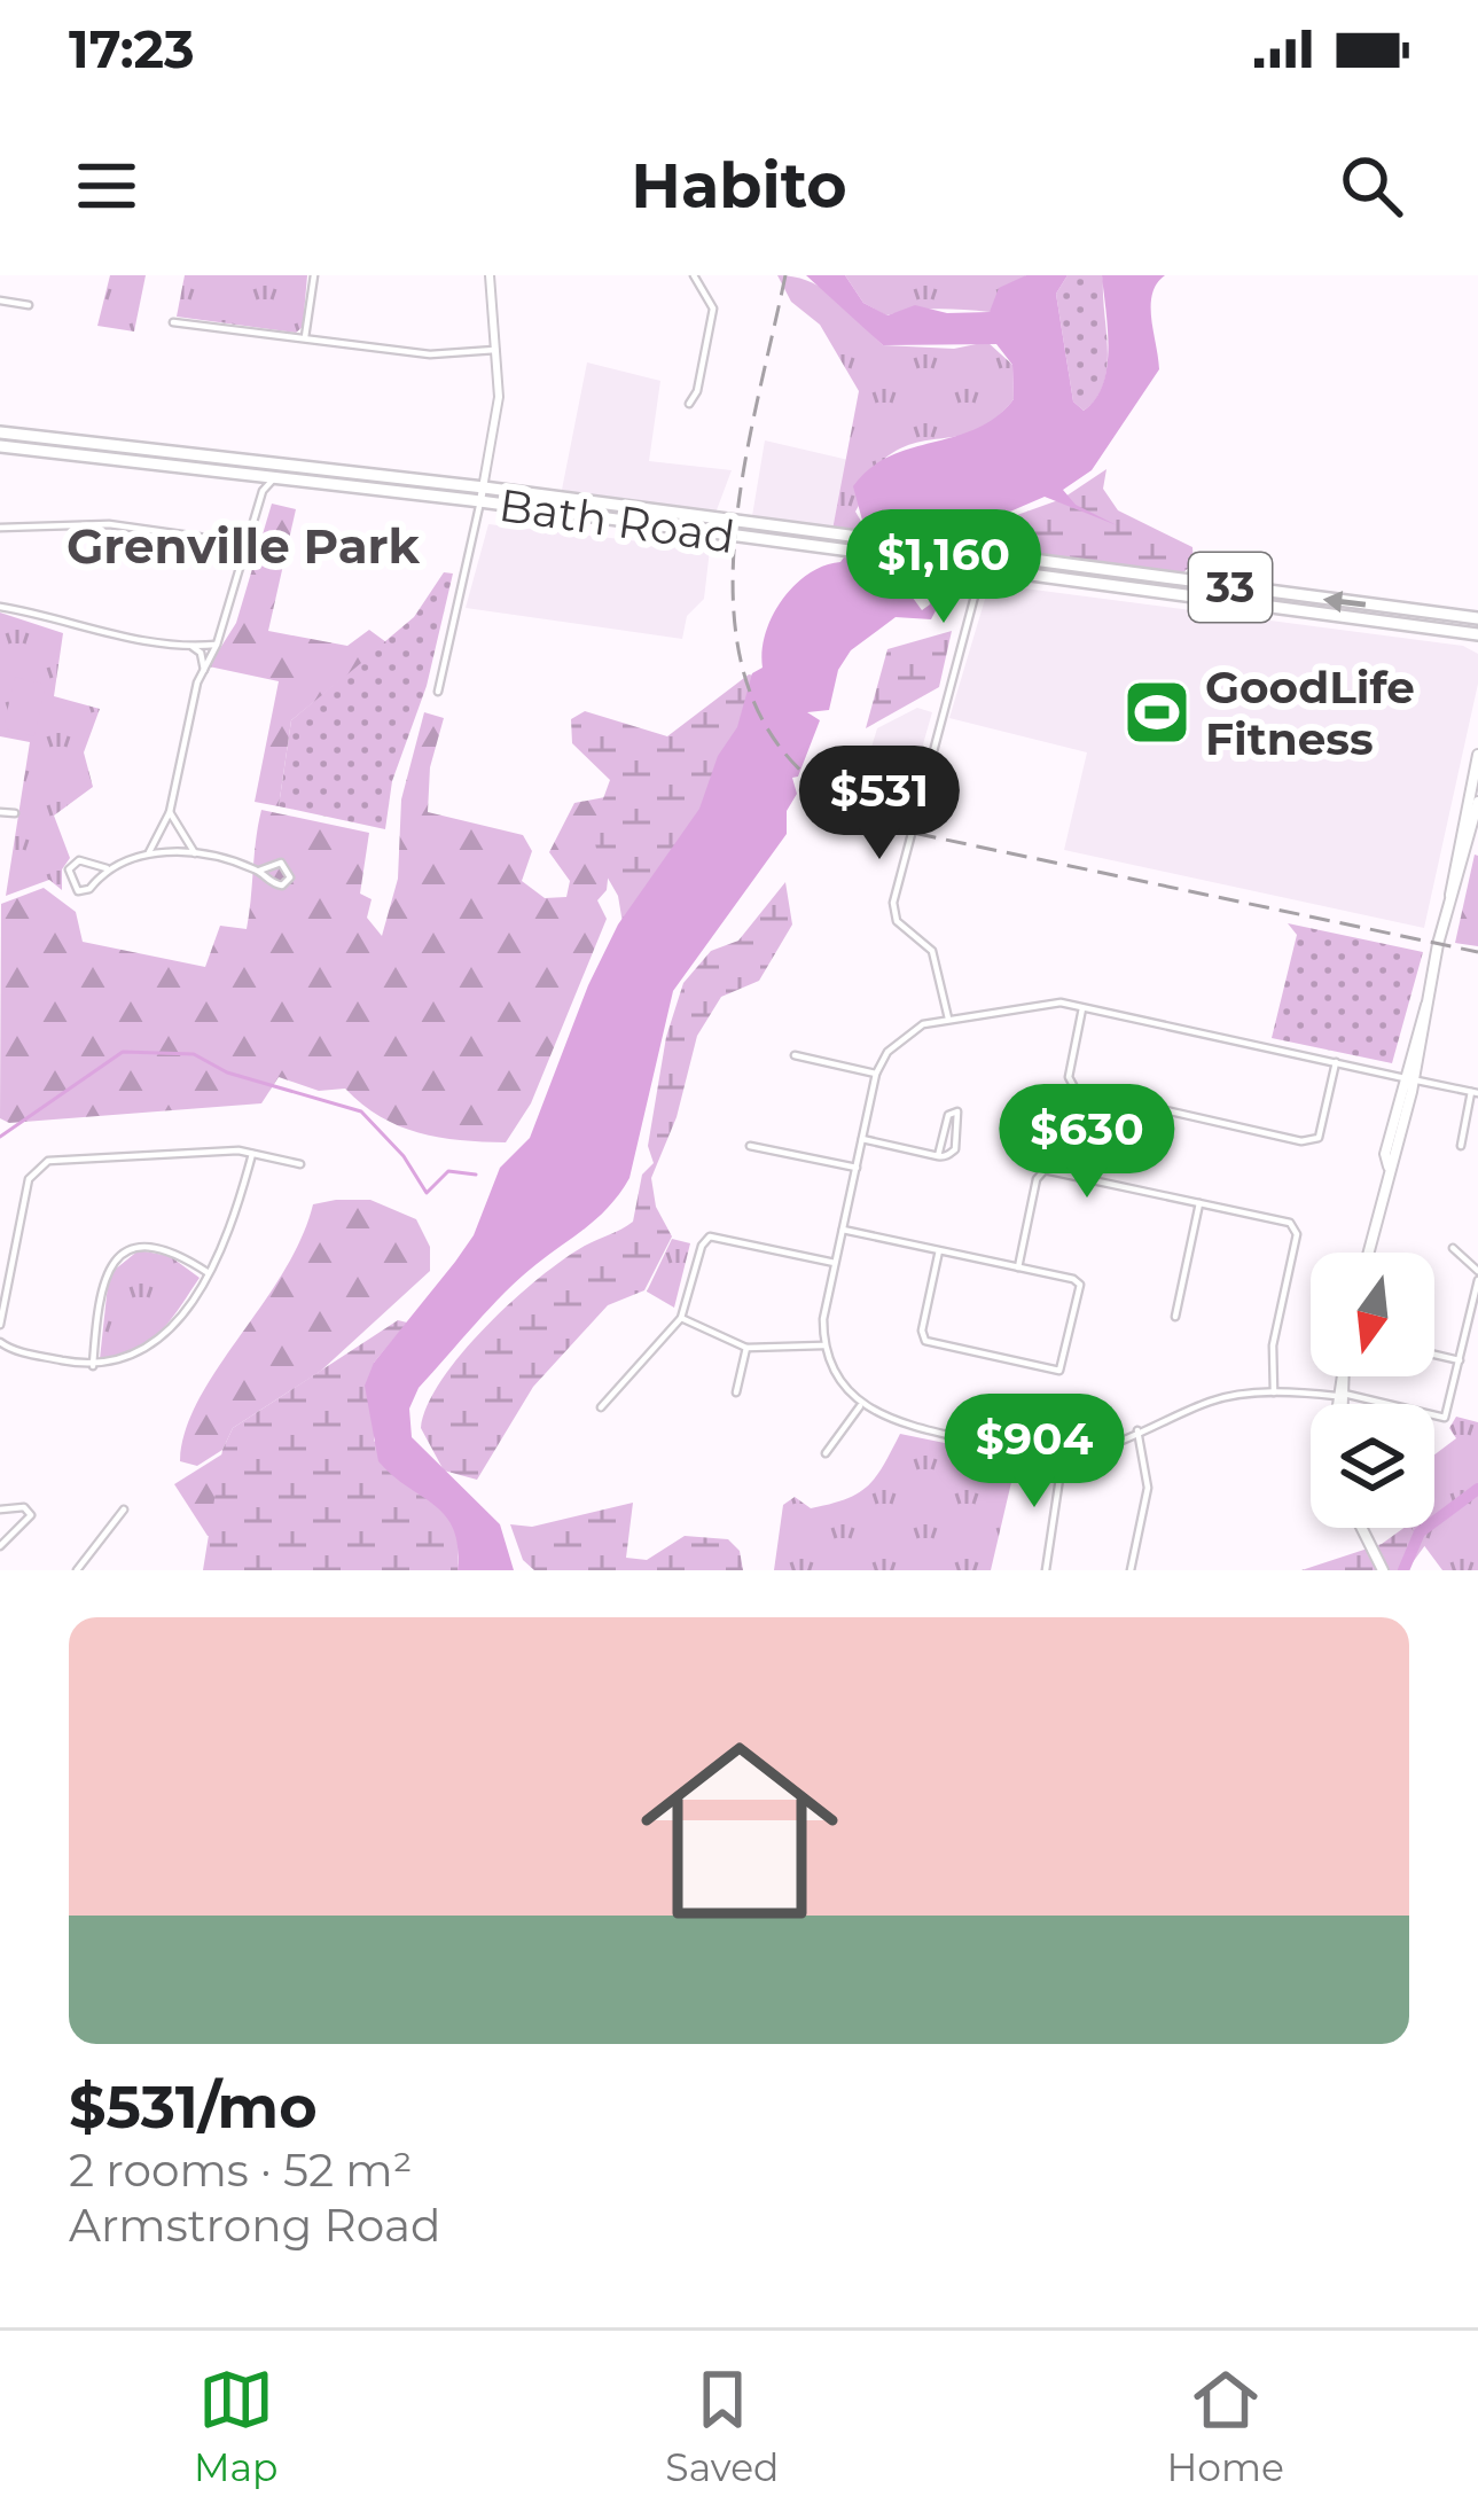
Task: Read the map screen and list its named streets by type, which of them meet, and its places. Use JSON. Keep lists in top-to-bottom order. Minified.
{"streets":{"main road":["Bath Road","33"]},"districts":["Grenville Park"],"places":{"sports":["GoodLife Fitness"]},"north":"bottom","page":{"status":"17:23","header":"Habito","price":["$1,160","$531","$630","$904"],"list":[{"name":"$531/mo","note":"2 rooms · 52 m² · Armstrong Road"}],"tabs":["Map","Saved","Home"]}}
